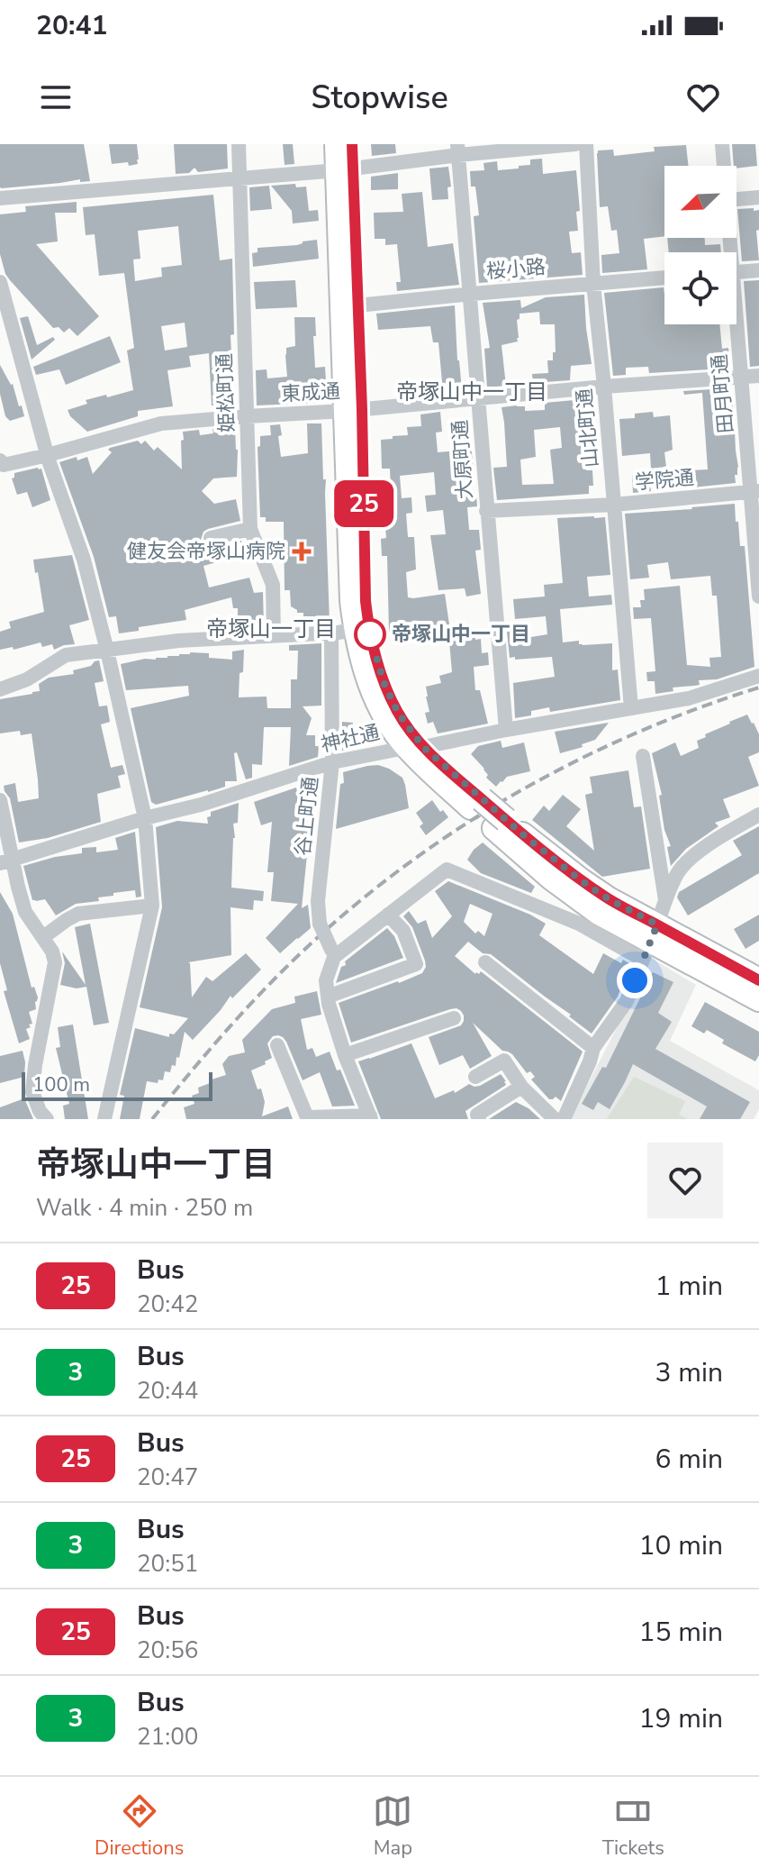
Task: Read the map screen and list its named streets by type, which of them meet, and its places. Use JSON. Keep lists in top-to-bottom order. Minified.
{"streets":{"street":["桜小路","姫松町通","東成通","田月町通","山北町通","大原町通","学院通","神社通","谷上町通"]},"crossings":[["桜小路","山北町通"],["桜小路","大原町通"],["姫松町通","東成通"],["東成通","田月町通"],["東成通","山北町通"],["東成通","大原町通"],["田月町通","学院通"],["山北町通","学院通"],["山北町通","神社通"],["大原町通","学院通"],["大原町通","神社通"],["神社通","谷上町通"]],"districts":["帝塚山中一丁目","帝塚山一丁目"],"places":{"health":["健友会帝塚山病院"],"other":["帝塚山中一丁目"]},"lines":["bus line 25"],"scale_bar":"100 m","north":"bottom left","page":{"status":"20:41","header":"Stopwise","on_map":"25","scale":"100 m","heading":["帝塚山中一丁目","Walk · 4 min · 250 m"],"list":[{"mark":"25","name":"Bus","note":"20:42","value":"1 min"},{"mark":"3","name":"Bus","note":"20:44","value":"3 min"},{"mark":"25","name":"Bus","note":"20:47","value":"6 min"},{"mark":"3","name":"Bus","note":"20:51","value":"10 min"},{"mark":"25","name":"Bus","note":"20:56","value":"15 min"},{"mark":"3","name":"Bus","note":"21:00","value":"19 min"}],"tabs":["Directions","Map","Tickets"]}}
